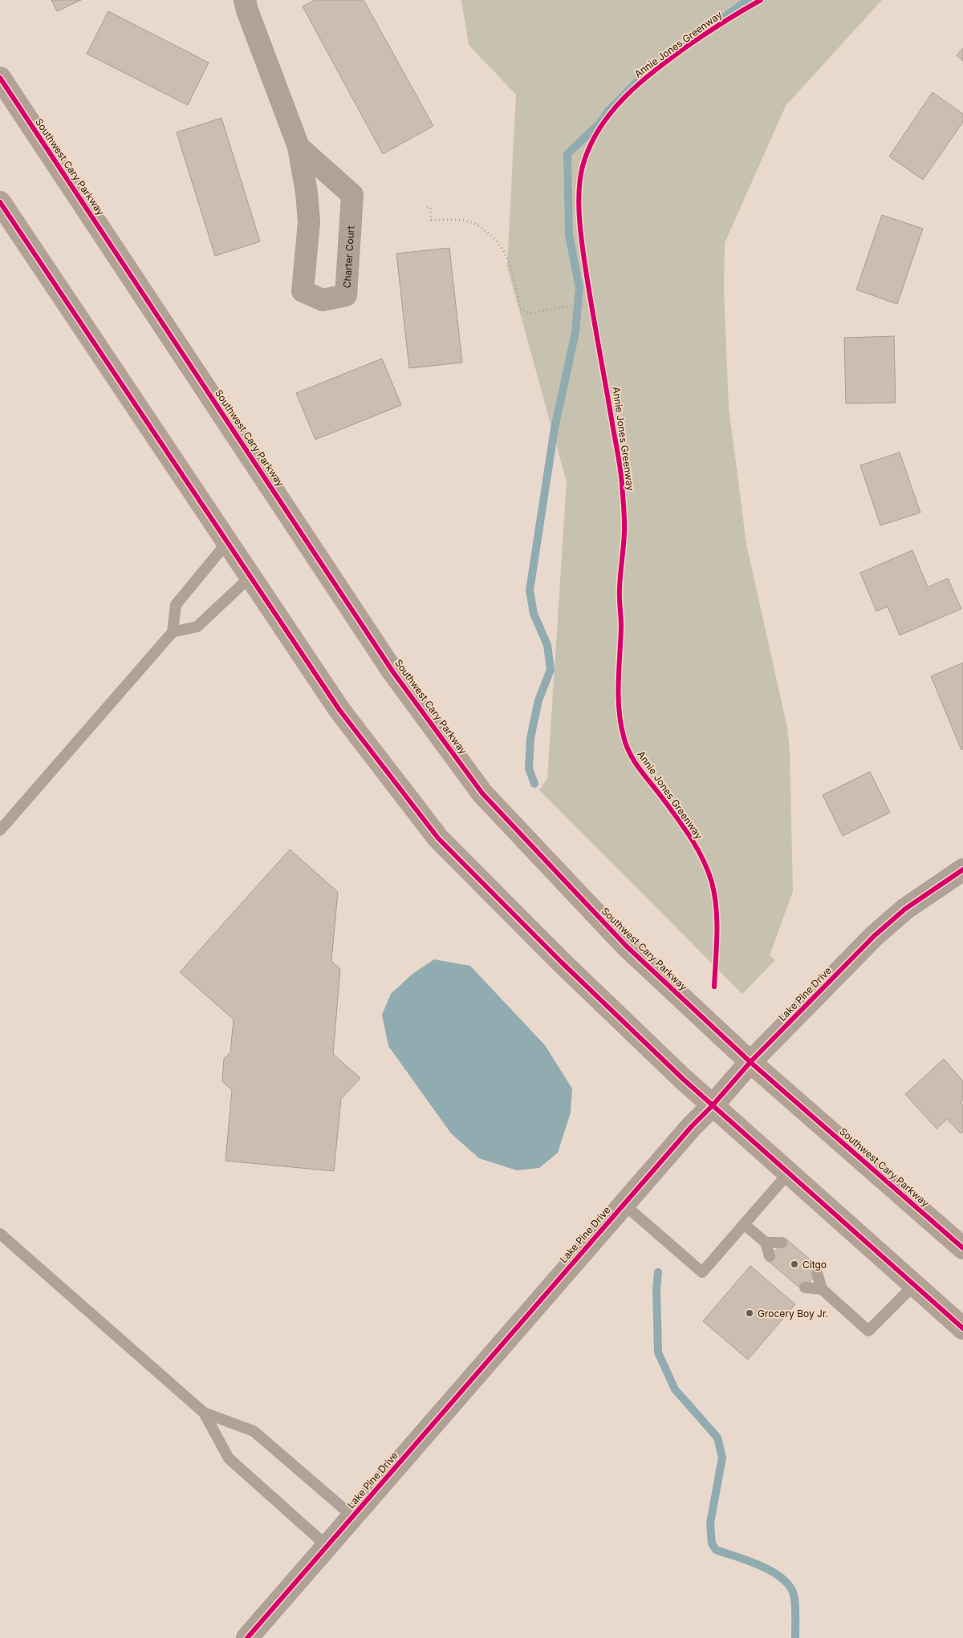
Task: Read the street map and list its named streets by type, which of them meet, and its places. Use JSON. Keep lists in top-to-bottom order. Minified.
{"streets":{"main road":["Southwest Cary Parkway","Lake Pine Drive"],"street":["Charter Court"],"cycle path":["Annie Jones Greenway"]},"crossings":[["Southwest Cary Parkway","Lake Pine Drive"]],"places":["Citgo","Grocery Boy Jr."]}
